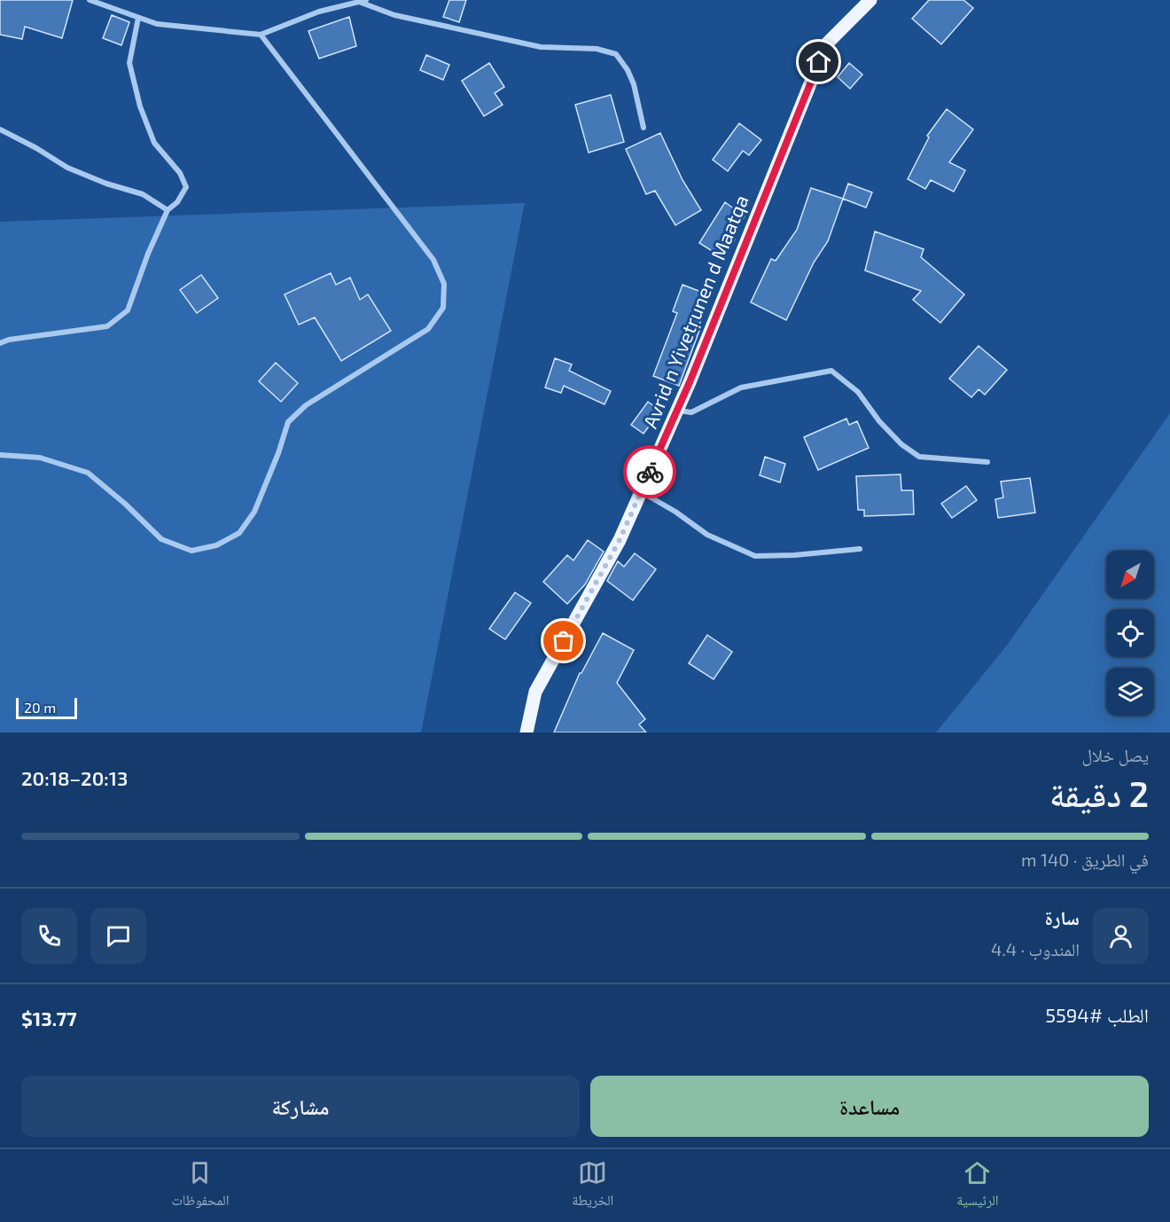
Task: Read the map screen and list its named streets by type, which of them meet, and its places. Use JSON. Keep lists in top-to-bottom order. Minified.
{"streets":{"main road":["Avrid n Yivetṛunen d Maatqa"]},"scale_bar":"20 m","north":"bottom left","page":{"scale":"20 m","heading":["2 دقيقة","يصل خلال","20:13–20:18"],"panel":["سارة","المندوب · 4.4","الطلب #5594","$13.77"],"bar":"في الطريق · 140 m","buttons":["مساعدة","مشاركة"],"tabs":["الرئيسية","الخريطة","المحفوظات"]}}
